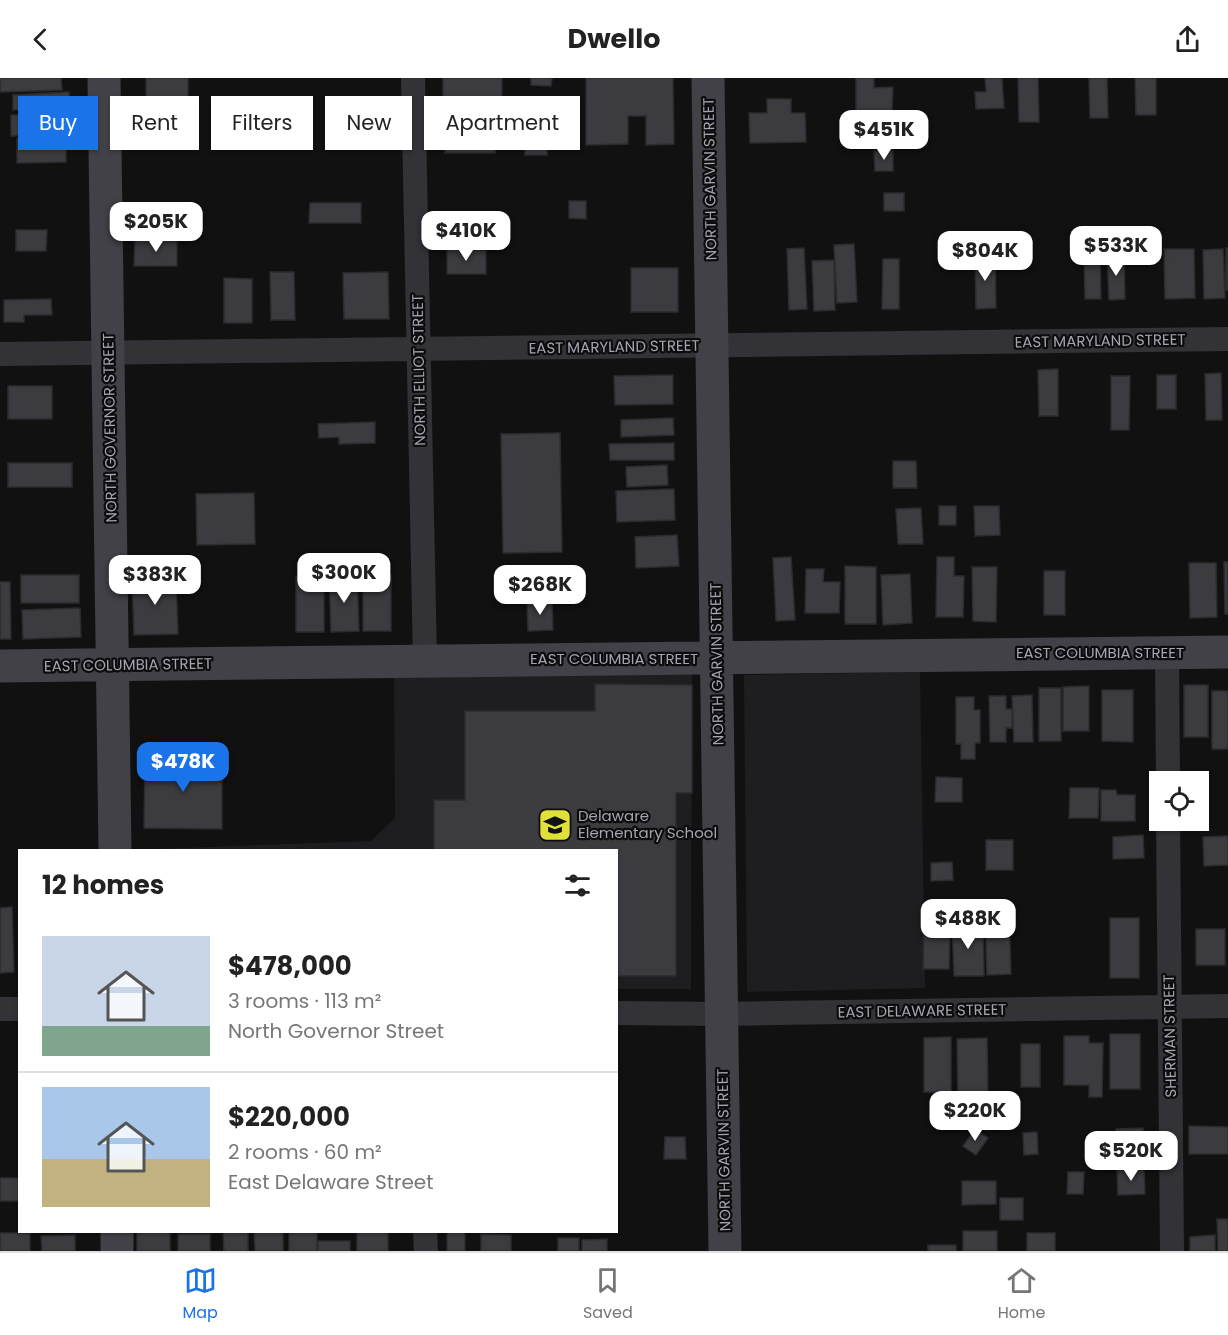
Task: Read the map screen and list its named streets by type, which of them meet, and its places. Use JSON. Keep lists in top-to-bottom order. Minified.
{"streets":{"main road":["NORTH GARVIN STREET","NORTH GOVERNOR STREET","EAST COLUMBIA STREET"],"street":["EAST MARYLAND STREET","NORTH ELLIOT STREET","EAST DELAWARE STREET","SHERMAN STREET"]},"crossings":[["NORTH GARVIN STREET","EAST MARYLAND STREET"],["NORTH GARVIN STREET","EAST COLUMBIA STREET"],["NORTH GARVIN STREET","EAST DELAWARE STREET"],["EAST MARYLAND STREET","NORTH ELLIOT STREET"],["EAST MARYLAND STREET","NORTH GOVERNOR STREET"],["NORTH ELLIOT STREET","EAST COLUMBIA STREET"],["NORTH GOVERNOR STREET","EAST COLUMBIA STREET"],["EAST DELAWARE STREET","SHERMAN STREET"]],"places":{"school or university":["Delaware Elementary School"]},"page":{"header":"Dwello","chip":["Buy","Rent","Filters","New","Apartment"],"price":["$451K","$205K","$410K","$533K","$804K","$300K","$383K","$268K","$478K","$488K","$220K","$520K"],"heading":"12 homes","list":[{"name":"$478,000","note":"3 rooms · 113 m² · North Governor Street"},{"name":"$220,000","note":"2 rooms · 60 m² · East Delaware Street"}],"tabs":["Map","Saved","Home"]}}
